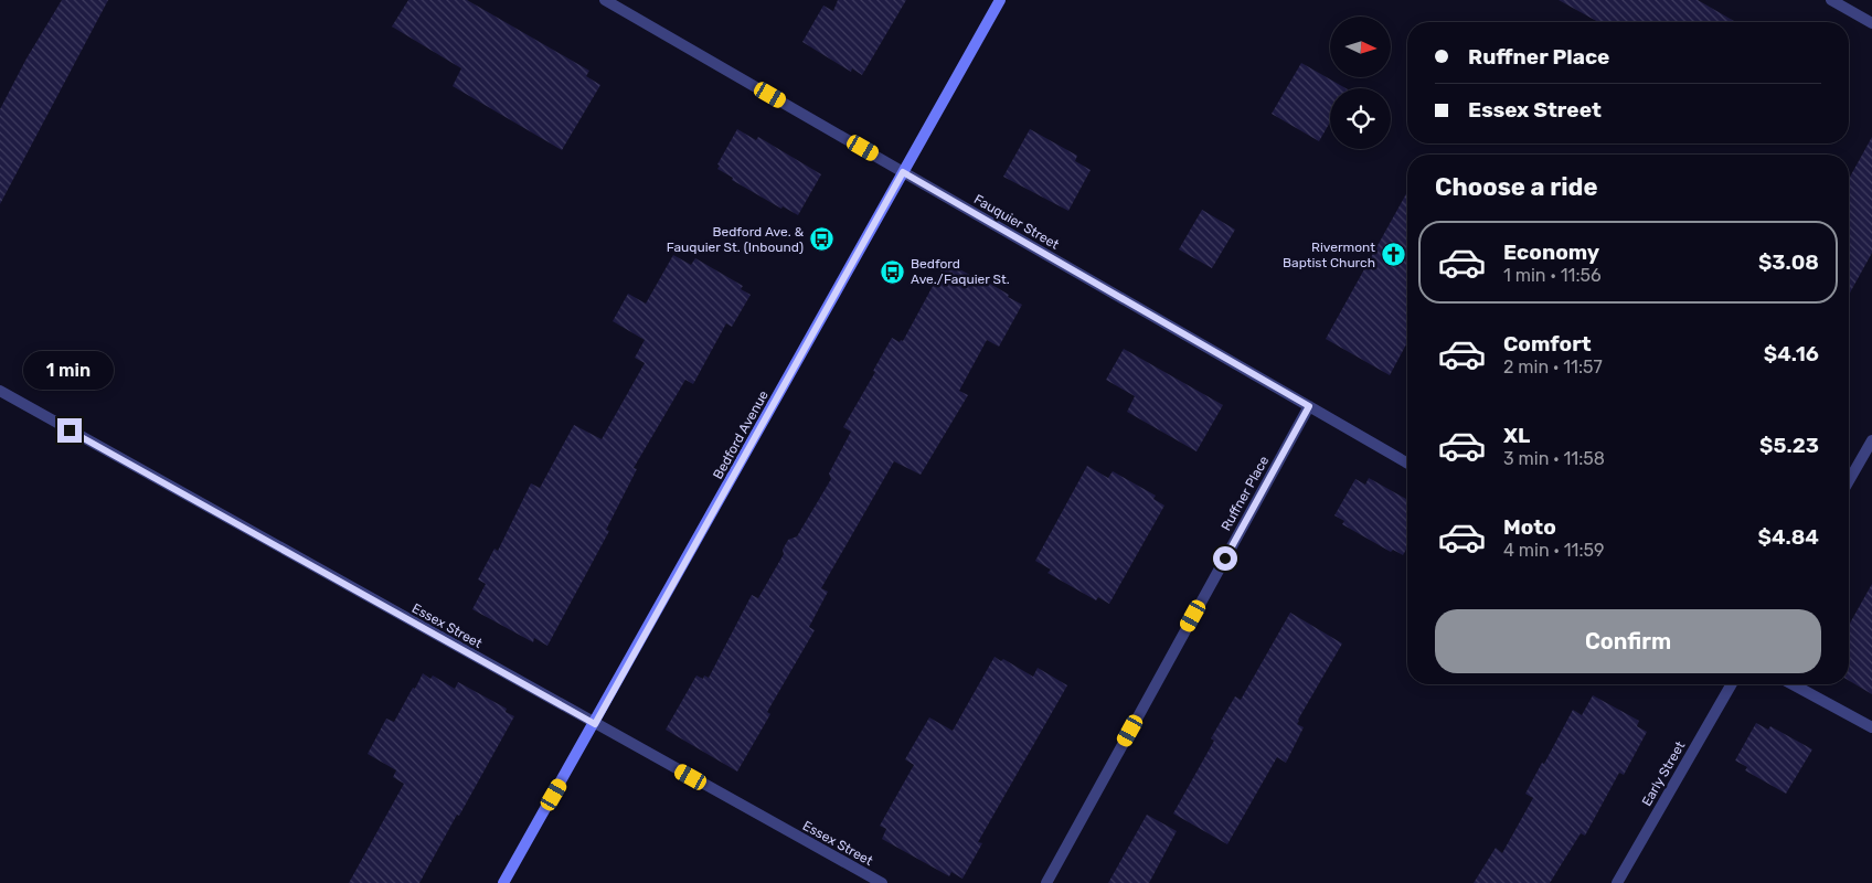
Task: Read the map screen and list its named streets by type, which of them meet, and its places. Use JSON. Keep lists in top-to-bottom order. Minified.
{"streets":{"street":["Fauquier Street","Bedford Avenue","Ruffner Place","Essex Street","Early Street"]},"crossings":[["Fauquier Street","Bedford Avenue"],["Fauquier Street","Ruffner Place"],["Bedford Avenue","Essex Street"]],"places":{"bus stop":["Bedford Ave. & Fauquier St. (Inbound)","Bedford Ave./Faquier St."],"church":["Rivermont Baptist Church"]},"north":"right","page":{"banner":["Ruffner Place","Essex Street"],"heading":"Choose a ride","list":[{"name":"Economy","note":"1 min · 11:56","value":"$3.08"},{"name":"Comfort","note":"2 min · 11:57","value":"$4.16"},{"name":"XL","note":"3 min · 11:58","value":"$5.23"},{"name":"Moto","note":"4 min · 11:59","value":"$4.84"}],"bubble":"1 min","buttons":"Confirm"}}
